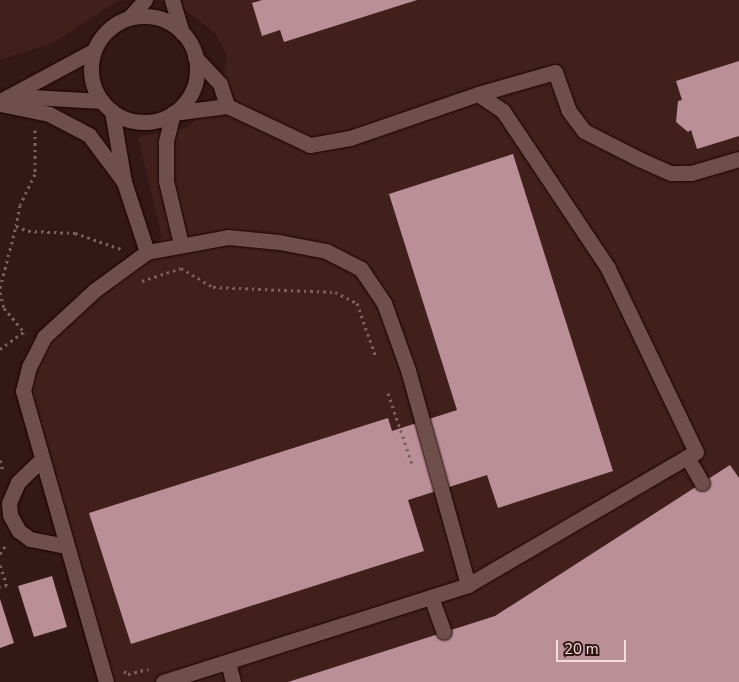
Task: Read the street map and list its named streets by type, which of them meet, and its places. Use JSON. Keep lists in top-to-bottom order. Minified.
{"scale_bar":"20 m"}
